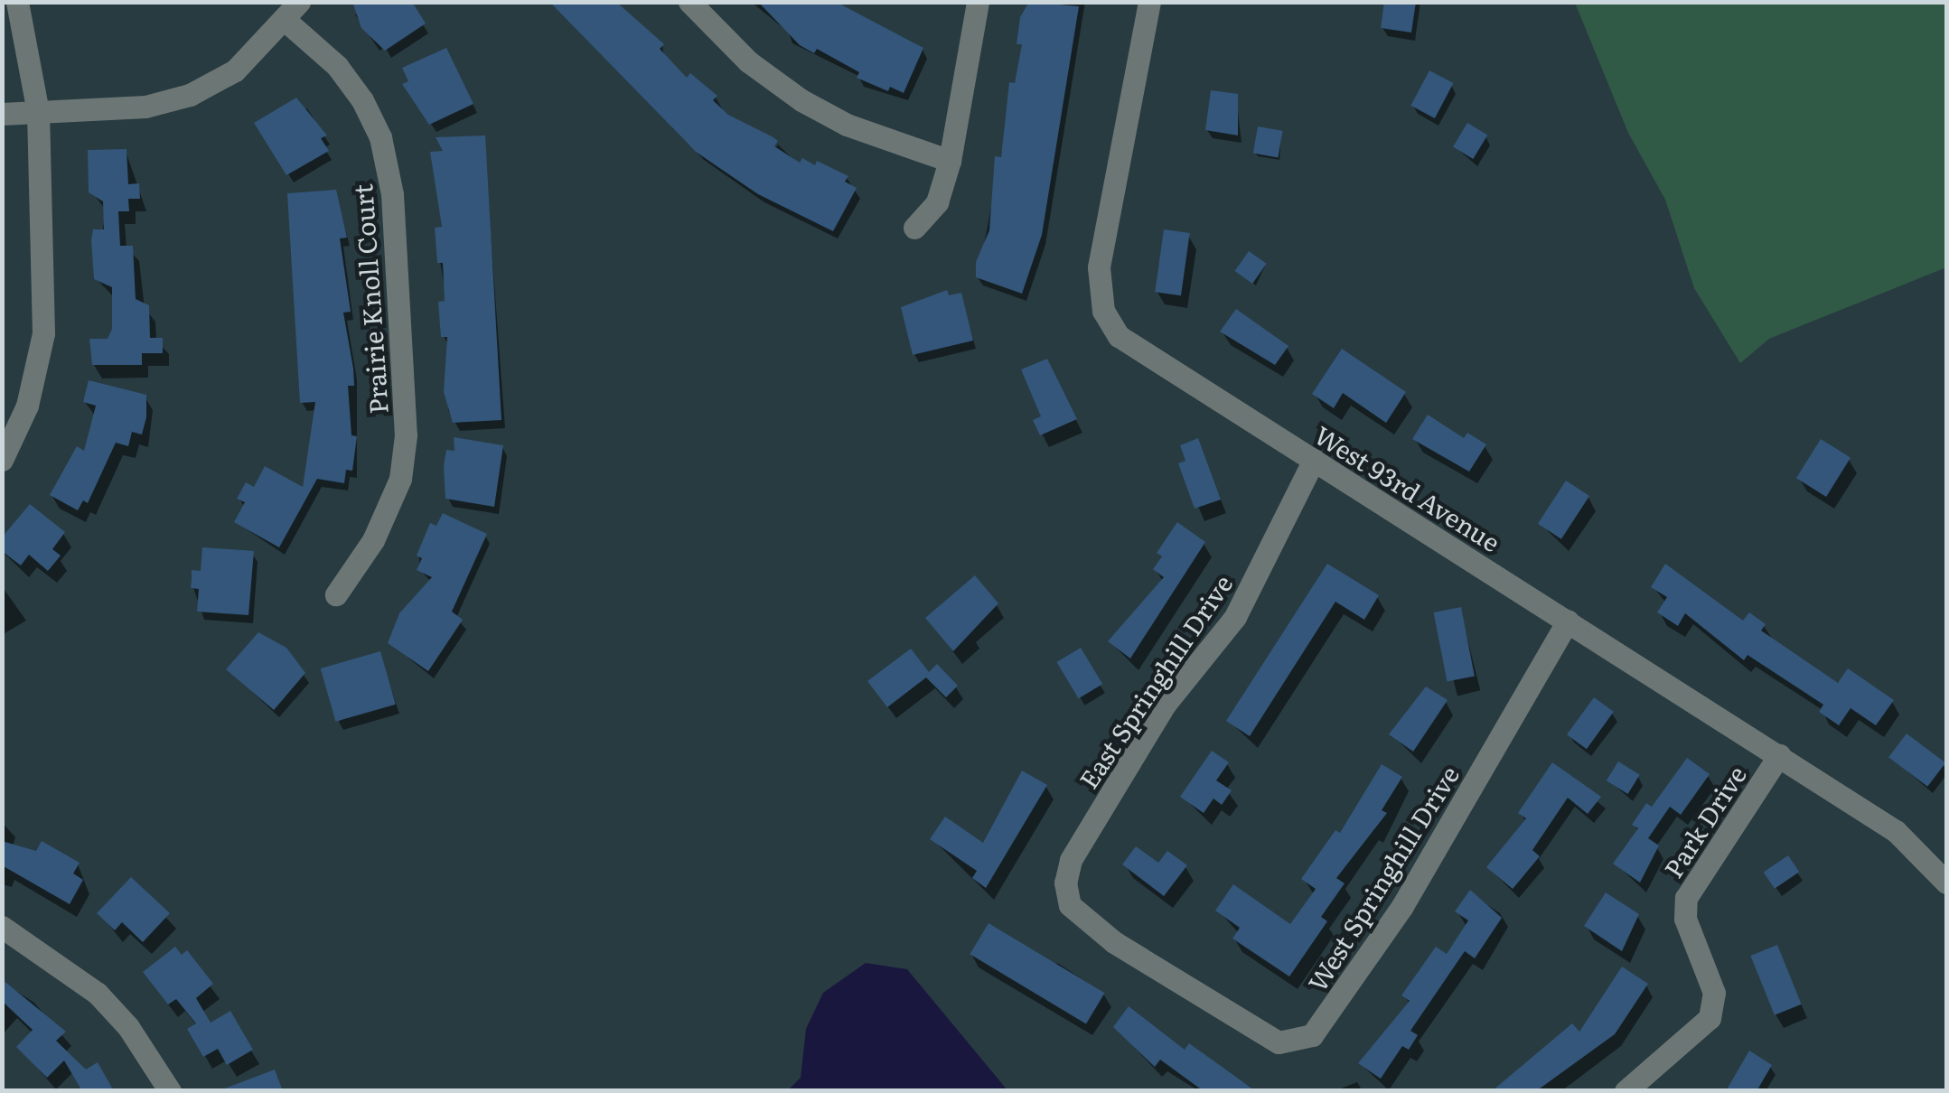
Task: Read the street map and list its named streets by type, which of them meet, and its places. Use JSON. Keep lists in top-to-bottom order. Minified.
{"streets":{"street":["Prairie Knoll Court","West 93rd Avenue","East Springhill Drive","Park Drive","West Springhill Drive"]},"crossings":[["West 93rd Avenue","East Springhill Drive"],["West 93rd Avenue","Park Drive"],["West 93rd Avenue","West Springhill Drive"],["East Springhill Drive","West Springhill Drive"]]}
